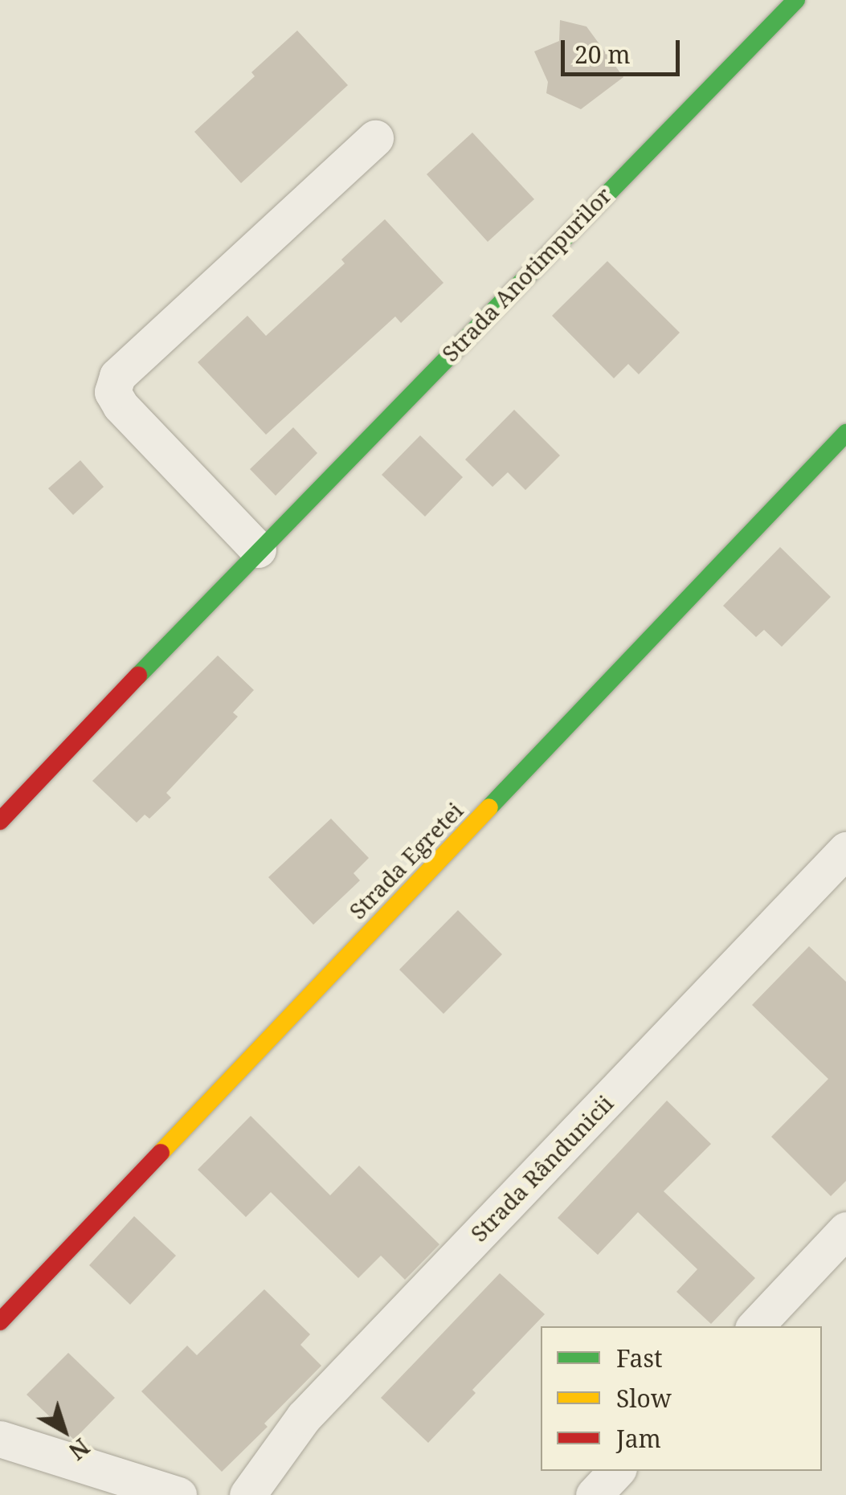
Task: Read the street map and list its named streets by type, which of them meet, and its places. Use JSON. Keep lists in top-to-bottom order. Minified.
{"streets":{"street":["Strada Anotimpurilor","Strada Egretei","Strada Rândunicii"]},"legend":["Fast","Slow","Jam"],"scale_bar":"20 m","north":"bottom right"}
